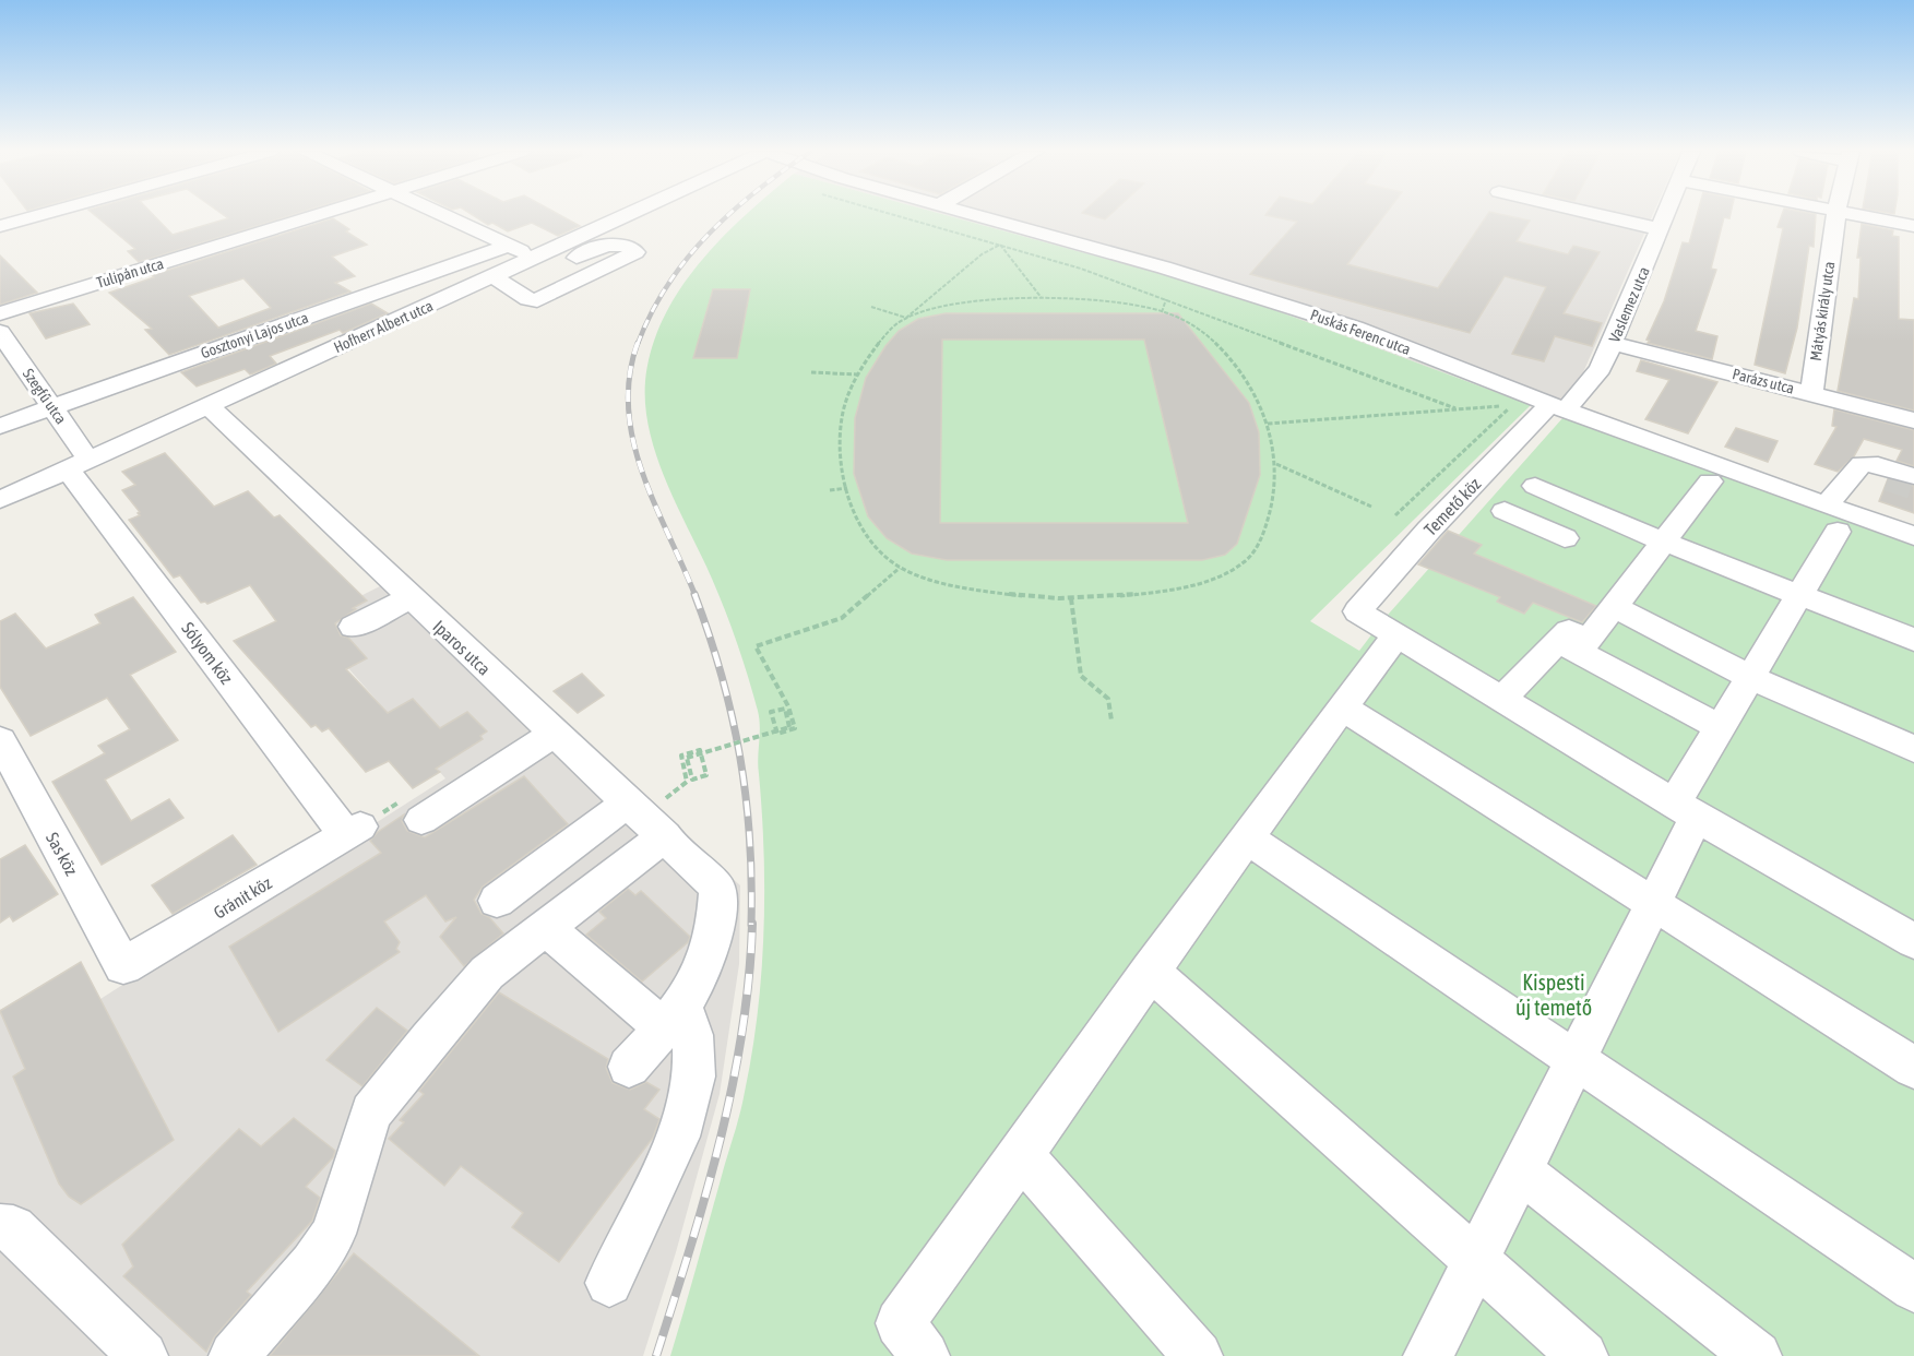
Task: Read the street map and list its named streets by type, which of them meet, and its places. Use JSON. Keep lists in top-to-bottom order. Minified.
{"streets":{"street":["Tulipán utca","Vaslemez utca","Mátyás király utca","Hofherr Albert utca","Puskás Ferenc utca","Gosztonyi Lajos utca","Parázs utca","Szegfű utca","Temető köz","Iparos utca","Sólyom köz","Sas köz","Gránit köz"]},"crossings":[["Vaslemez utca","Puskás Ferenc utca"],["Vaslemez utca","Parázs utca"],["Vaslemez utca","Temető köz"],["Mátyás király utca","Parázs utca"],["Hofherr Albert utca","Szegfű utca"],["Hofherr Albert utca","Iparos utca"],["Hofherr Albert utca","Sólyom köz"],["Puskás Ferenc utca","Temető köz"],["Gosztonyi Lajos utca","Szegfű utca"],["Szegfű utca","Sólyom köz"],["Sólyom köz","Gránit köz"],["Sas köz","Gránit köz"]],"parks":["Kispesti új temető"]}
